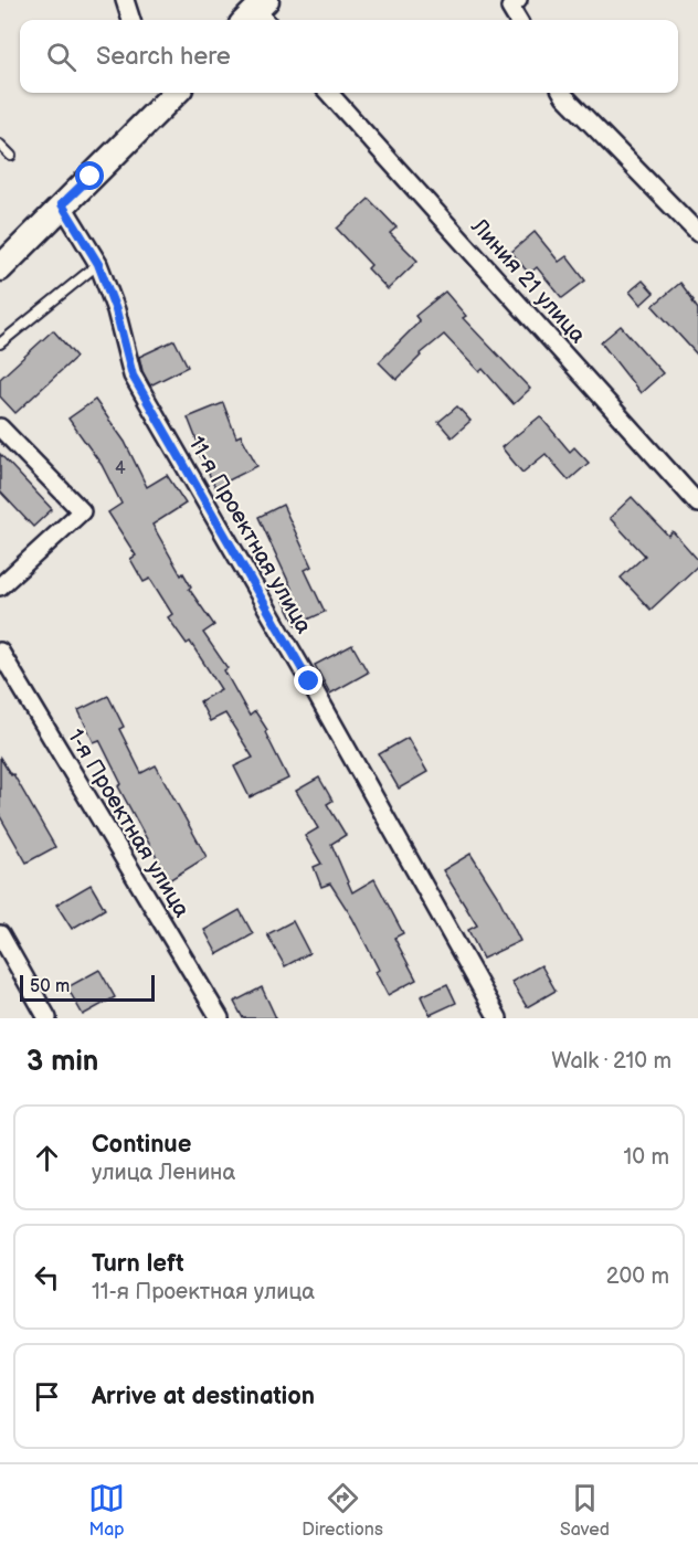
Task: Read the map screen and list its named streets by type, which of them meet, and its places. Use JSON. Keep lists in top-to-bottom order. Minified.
{"streets":{"street":["Линия 21 улица","11-я Проектная улица","1-я Проектная улица"]},"house_numbers":["4"],"scale_bar":"50 m","page":{"search":"Search here","scale":"50 m","heading":["3 min","Walk · 210 m"],"list":[["Continue","улица Ленина","10 m"],["Turn left","11-я Проектная улица","200 m"],"Arrive at destination"],"nav":["Map","Directions","Saved"]}}
